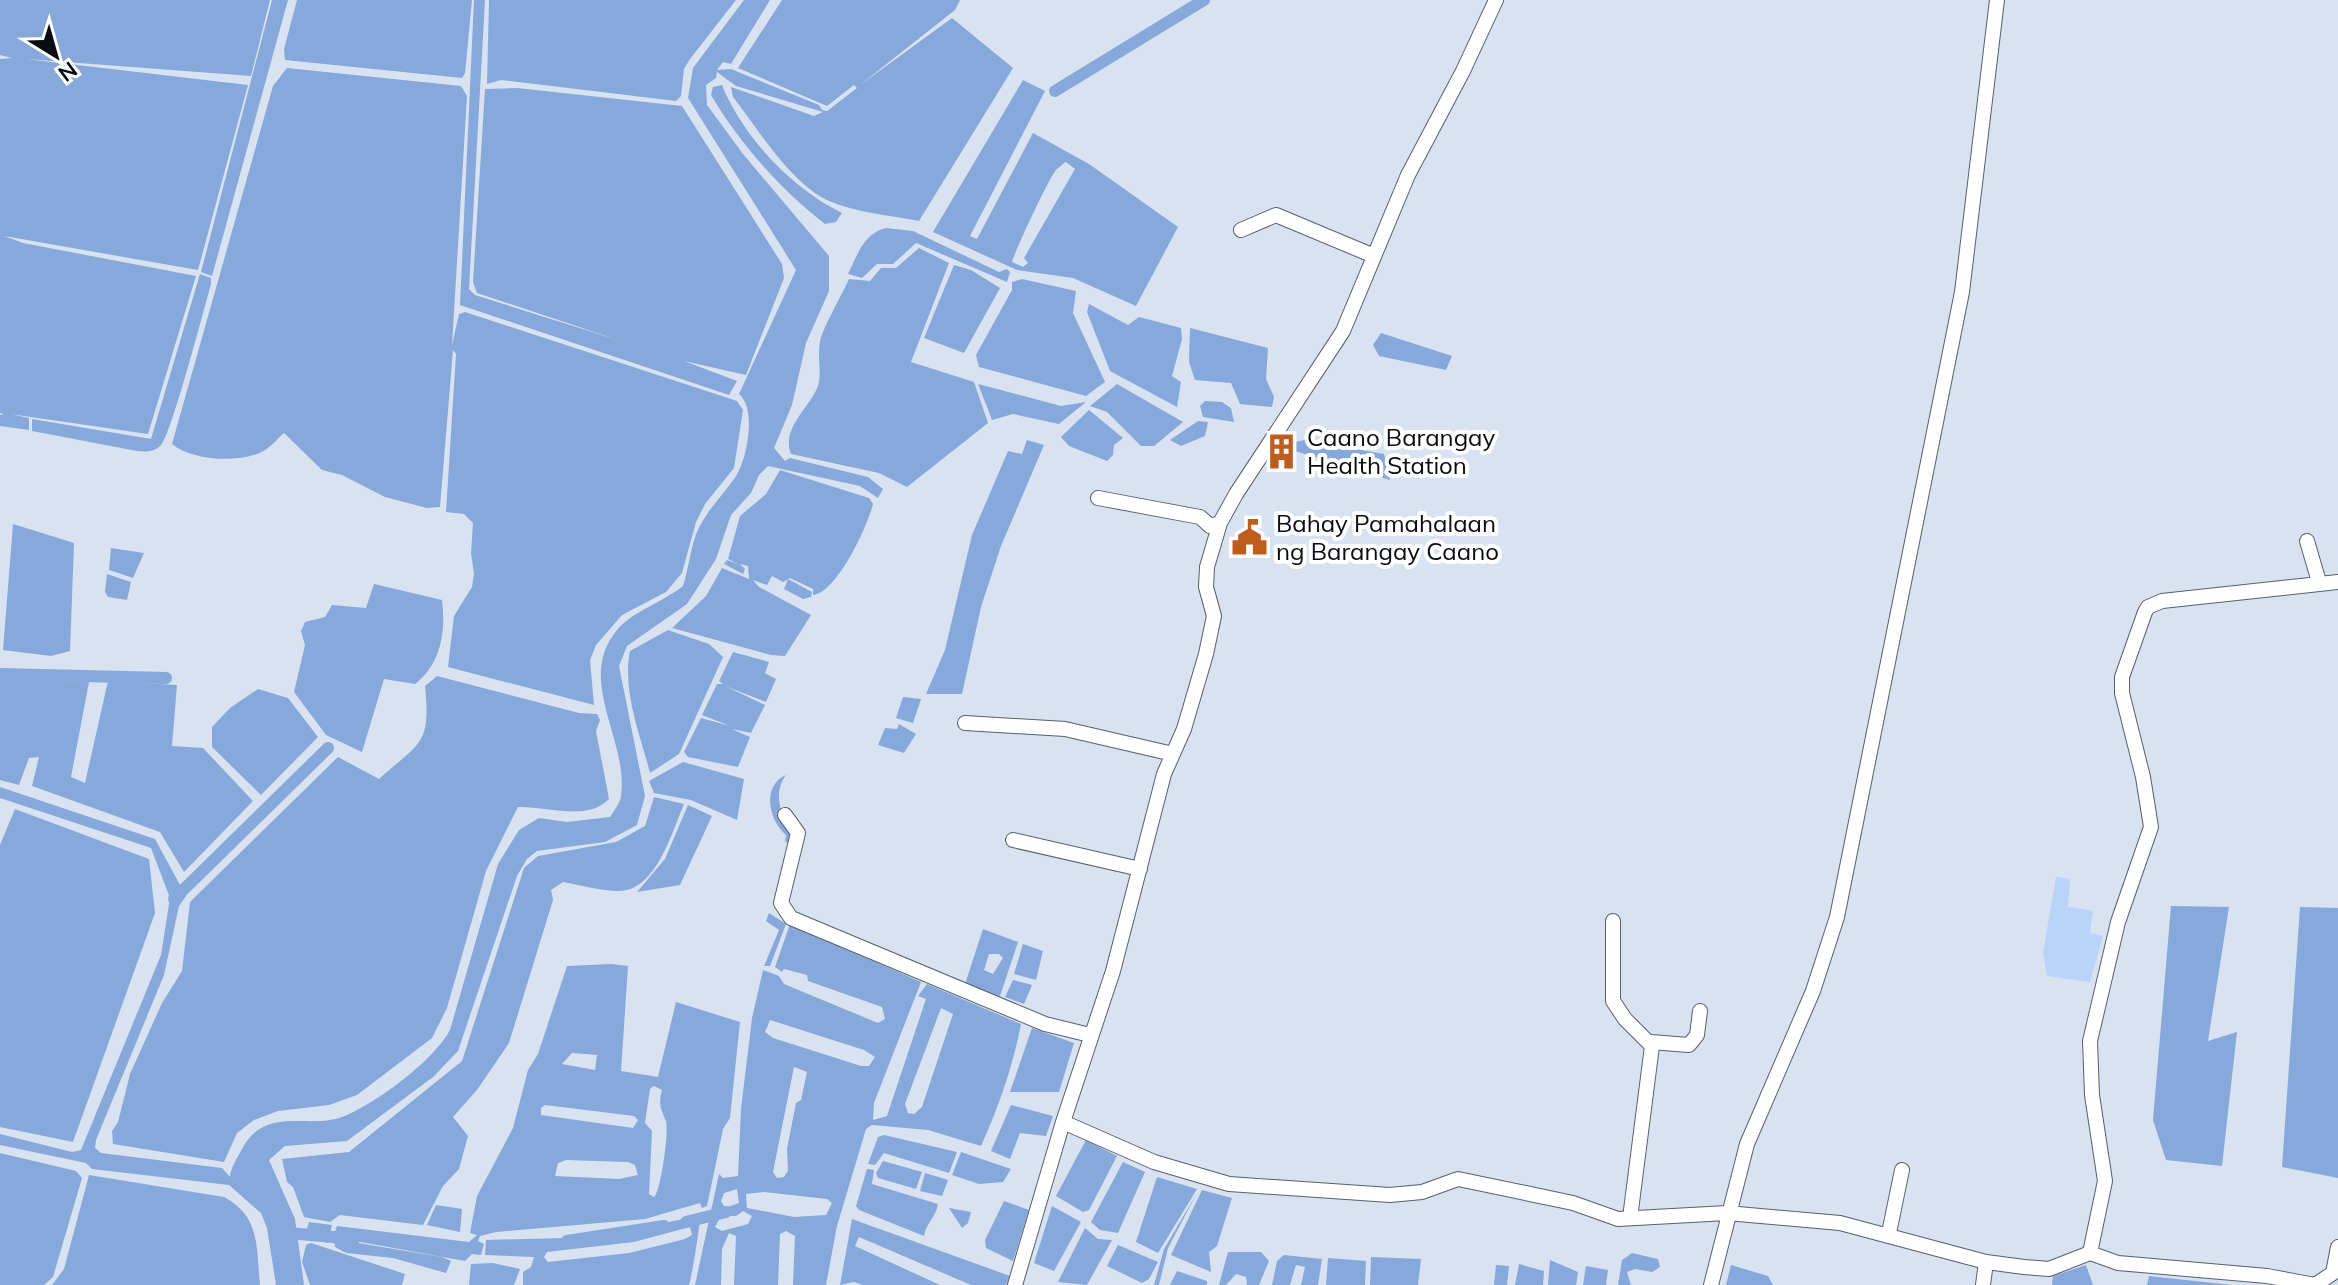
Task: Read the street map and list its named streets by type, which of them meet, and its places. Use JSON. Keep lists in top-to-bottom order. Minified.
{"places":{"building":["Caano Barangay Health Station"],"public building":["Bahay Pamahalaan ng Barangay Caano"]},"north":"bottom right"}
